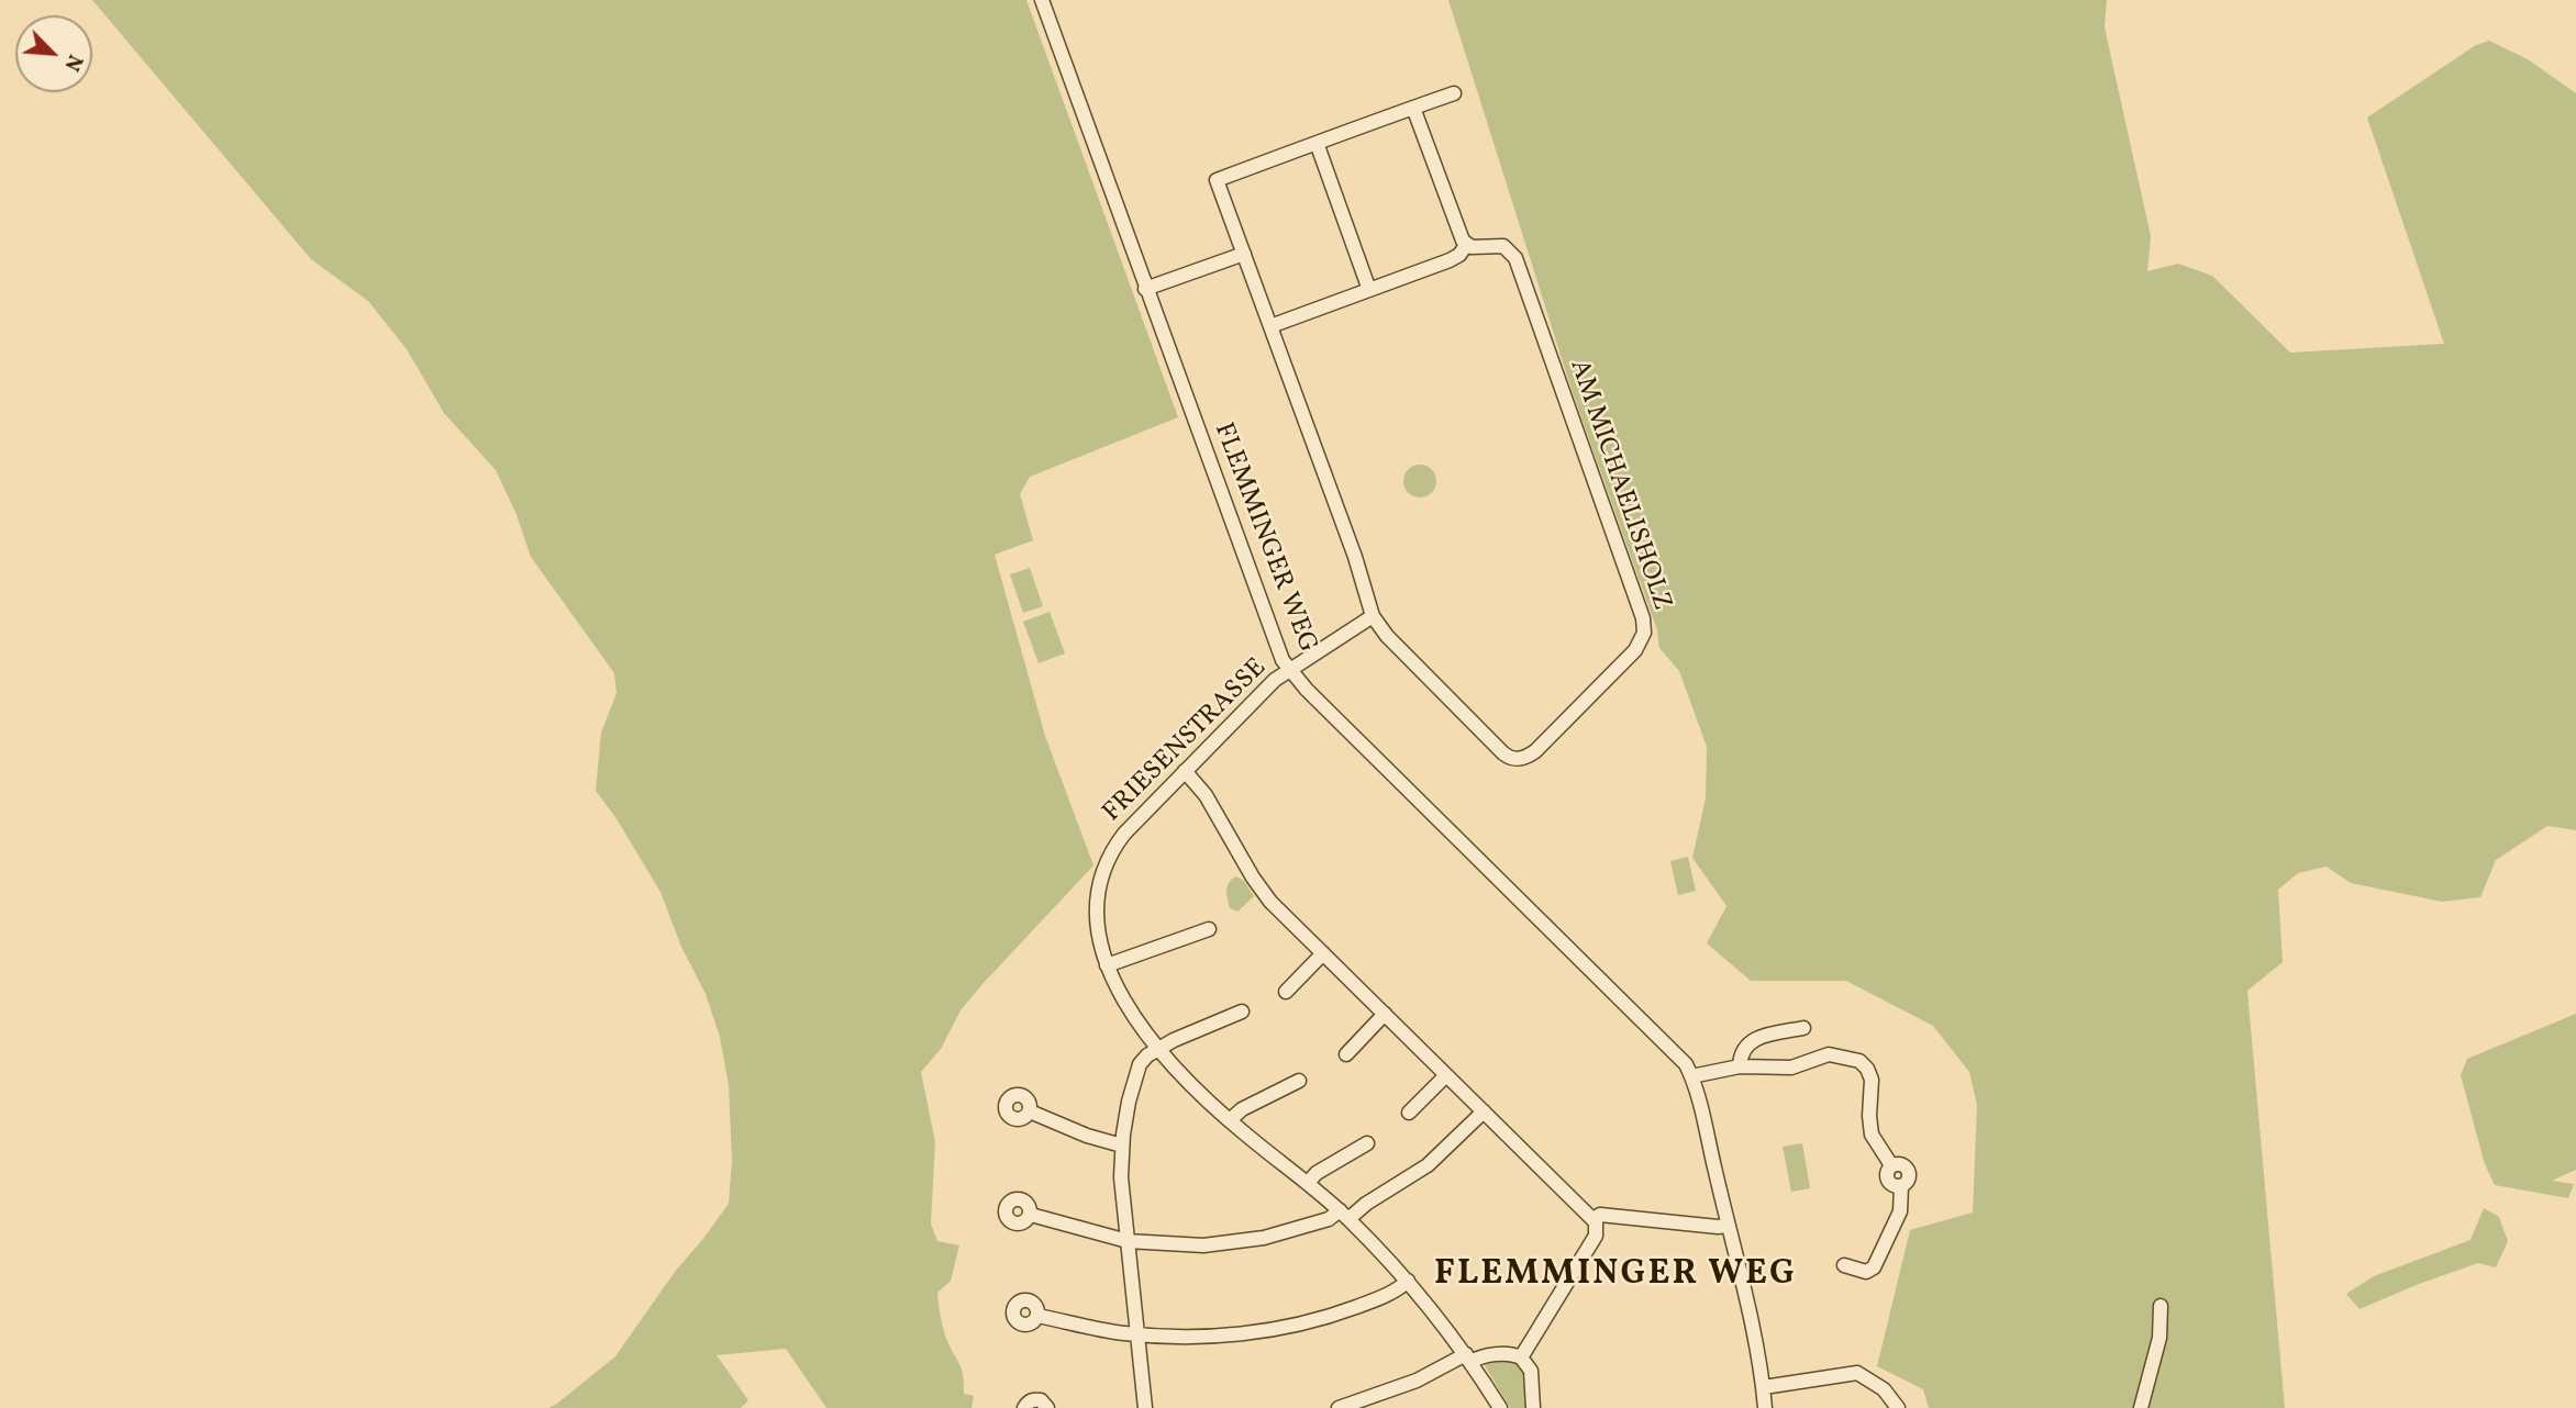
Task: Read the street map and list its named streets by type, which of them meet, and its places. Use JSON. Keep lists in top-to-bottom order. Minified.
{"streets":{"street":["AM MICHAELISHOLZ","FLEMMINGER WEG","FRIESENSTRASSE"]},"crossings":[["FLEMMINGER WEG","FRIESENSTRASSE"]],"districts":["FLEMMINGER WEG"],"north":"bottom right"}
